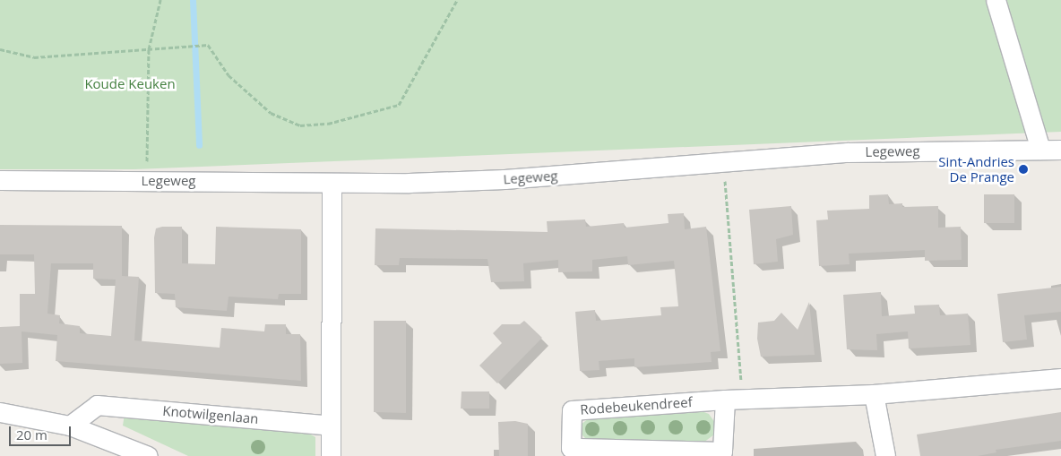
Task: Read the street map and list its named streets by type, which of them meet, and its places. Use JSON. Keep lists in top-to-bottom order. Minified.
{"streets":{"street":["Legeweg","Rodebeukendreef","Knotwilgenlaan"]},"parks":["Koude Keuken"],"places":["Sint-Andries De Prange"],"scale_bar":"20 m"}
